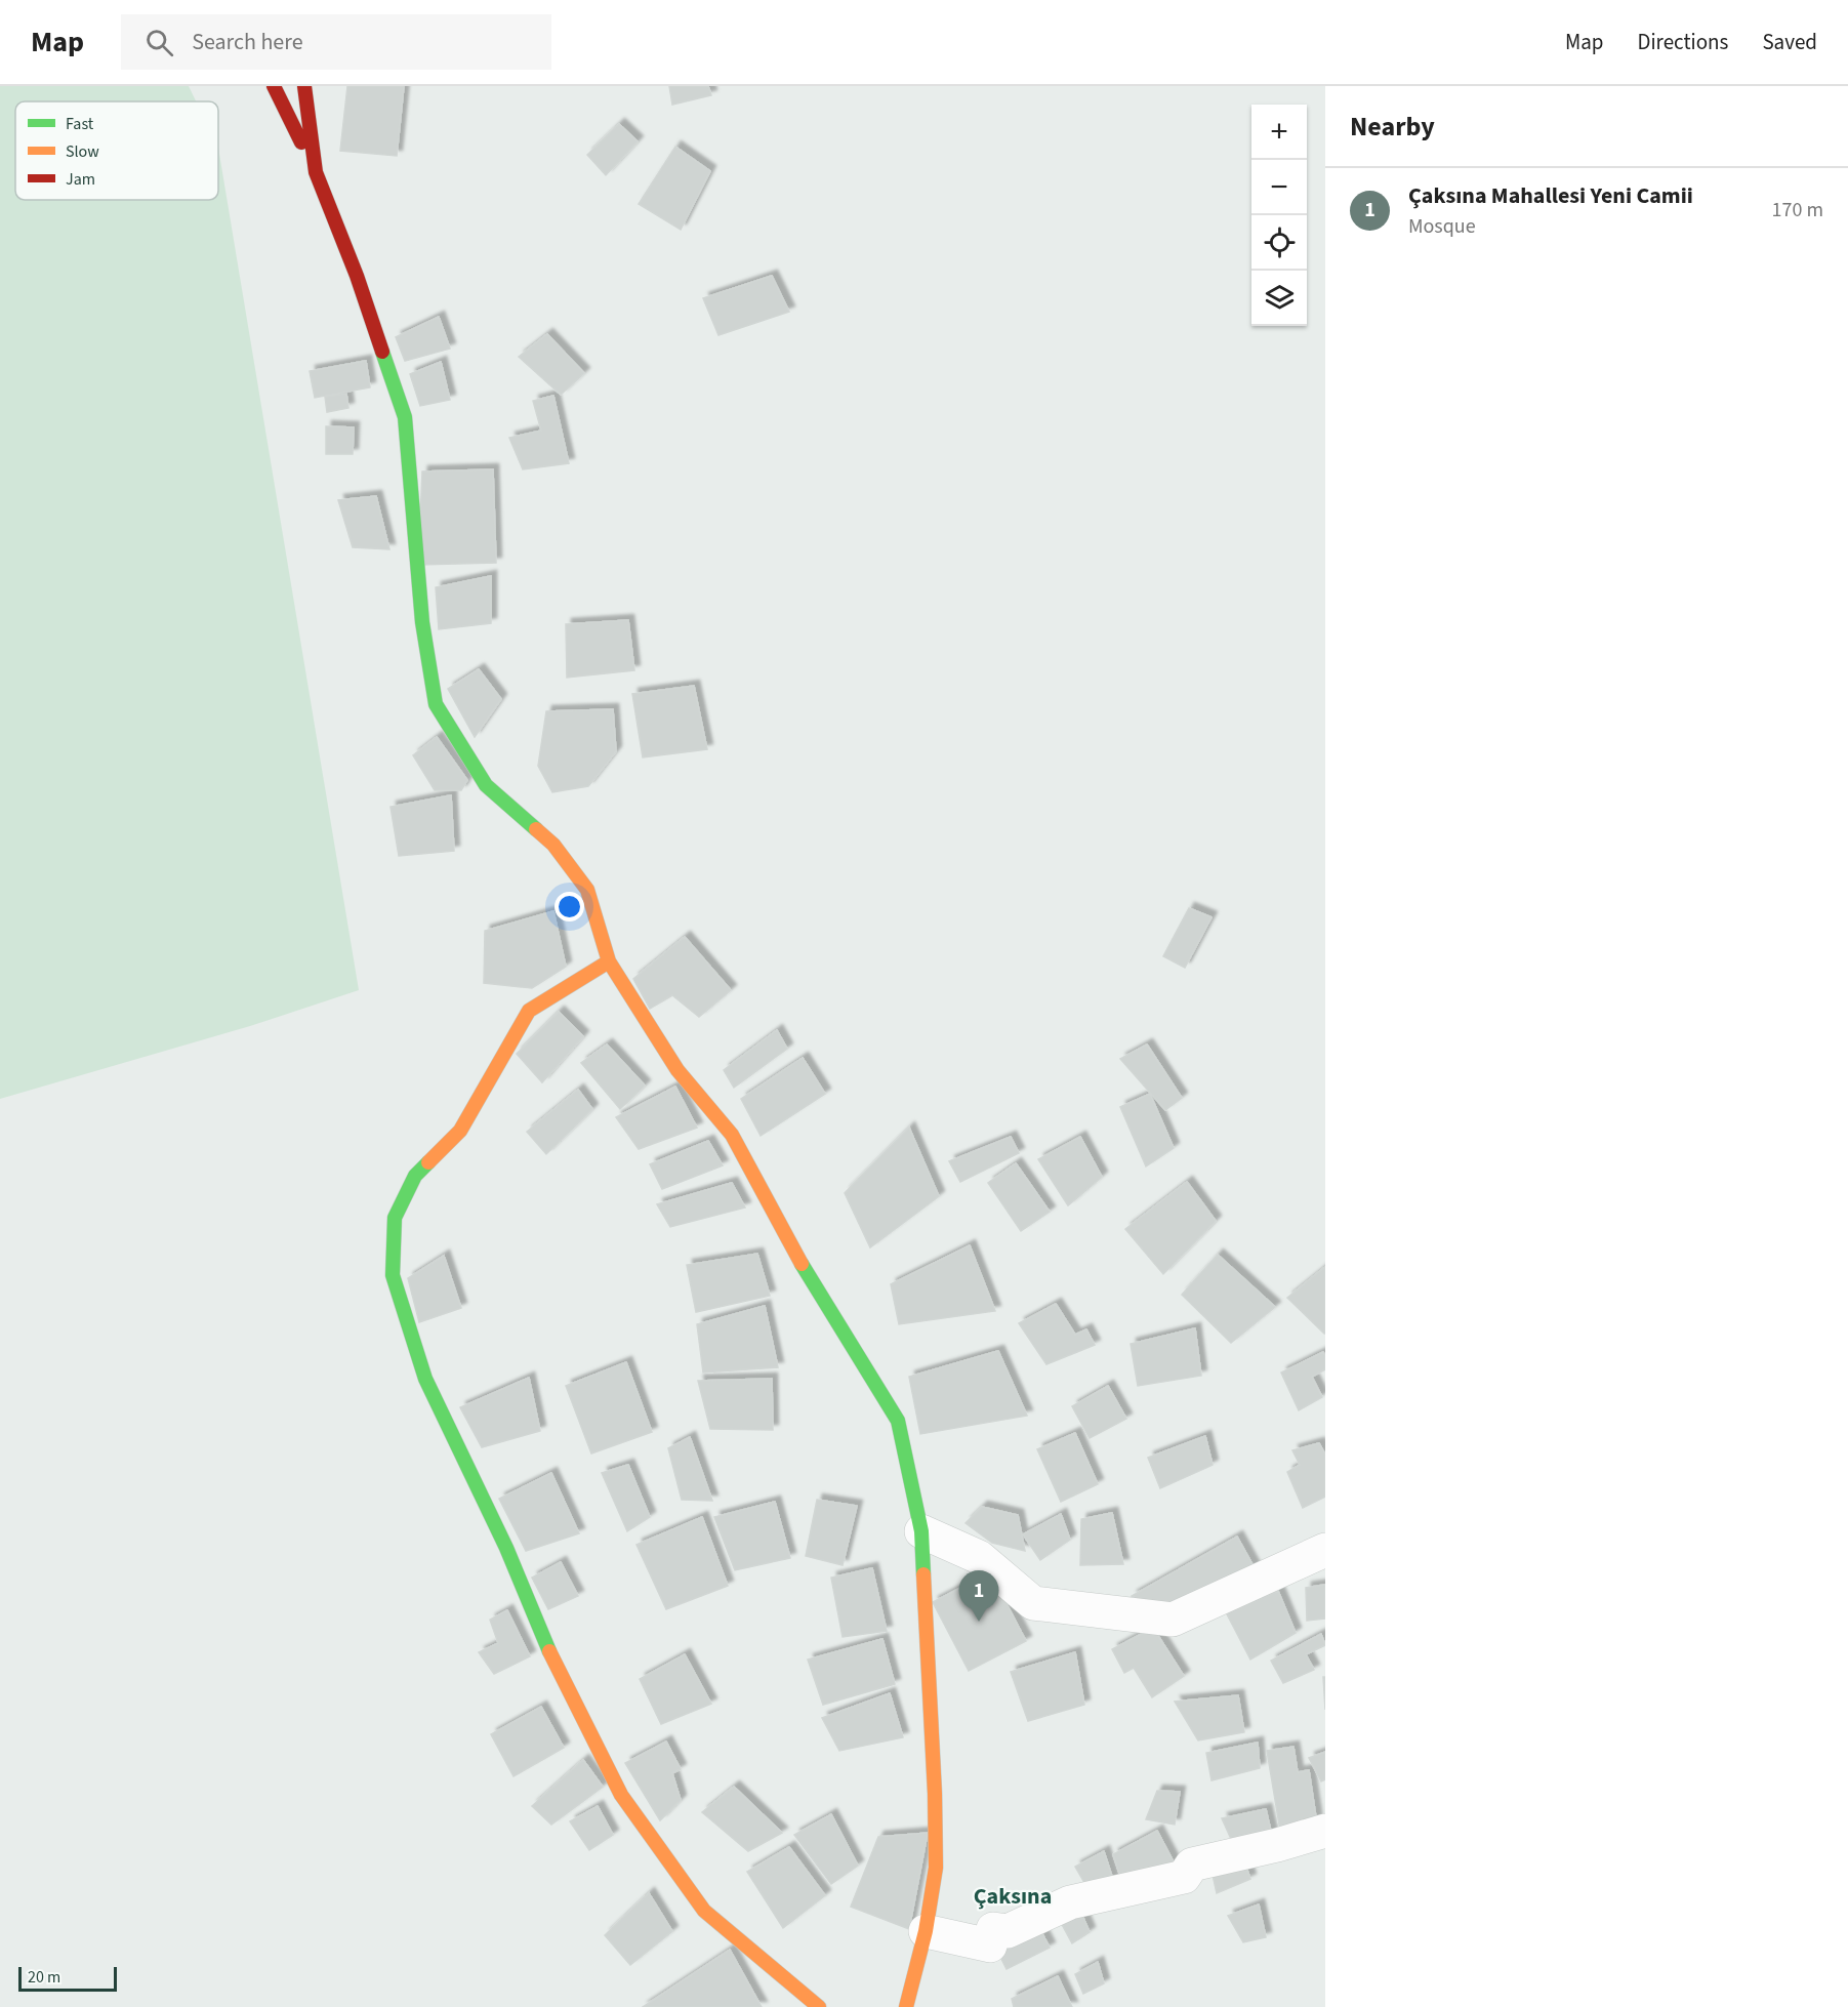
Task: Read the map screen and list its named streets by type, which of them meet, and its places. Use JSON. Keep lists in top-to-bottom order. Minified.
{"districts":["Çaksına"],"legend":["Fast","Slow","Jam"],"scale_bar":"20 m","page":{"header":"Map","search":"Search here","nav":["Map","Directions","Saved"],"heading":"Nearby","map_buttons":["+","−"],"list":[{"mark":"1","name":"Çaksına Mahallesi Yeni Camii","note":"Mosque","value":"170 m"}],"pins":"1","scale":"20 m"}}
